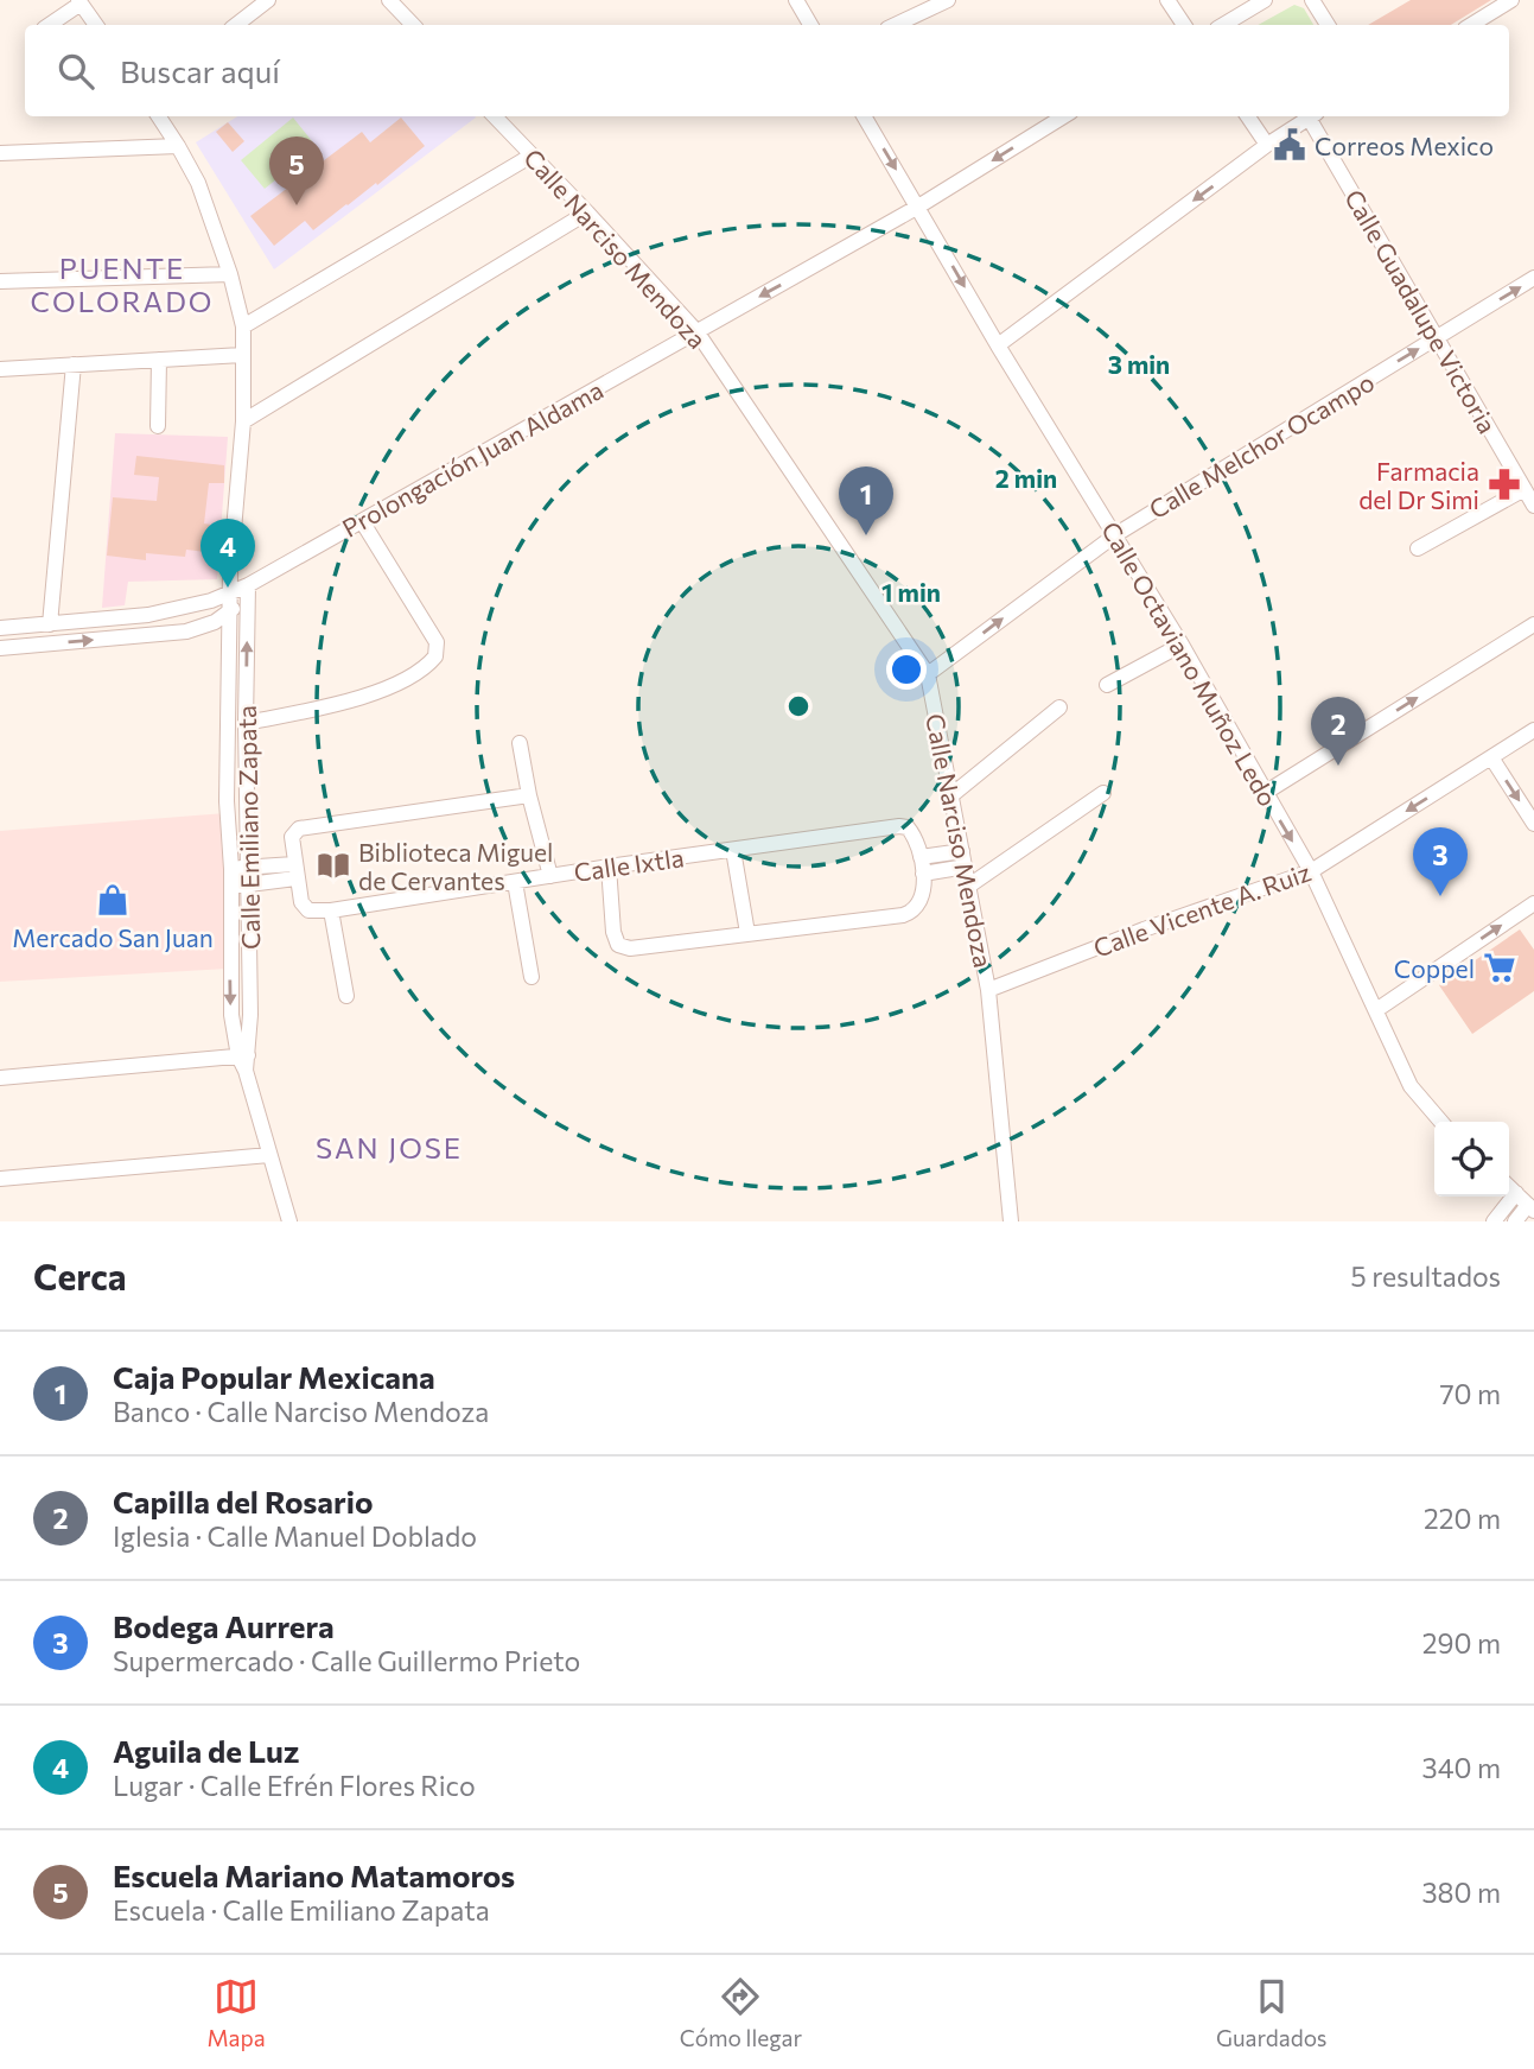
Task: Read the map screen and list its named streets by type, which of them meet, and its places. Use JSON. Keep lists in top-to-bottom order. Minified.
{"streets":{"street":["Calle Narciso Mendoza","Calle Guadalupe Victoria","Calle Melchor Ocampo","Prolongación Juan Aldama","Calle Octaviano Muñoz Ledo","Calle Emiliano Zapata","Calle Ixtla","Calle Vicente A. Ruiz"]},"crossings":[["Calle Narciso Mendoza","Calle Melchor Ocampo"],["Calle Narciso Mendoza","Prolongación Juan Aldama"],["Calle Narciso Mendoza","Calle Vicente A. Ruiz"],["Calle Guadalupe Victoria","Calle Melchor Ocampo"],["Calle Melchor Ocampo","Calle Octaviano Muñoz Ledo"],["Prolongación Juan Aldama","Calle Octaviano Muñoz Ledo"],["Prolongación Juan Aldama","Calle Emiliano Zapata"],["Calle Octaviano Muñoz Ledo","Calle Vicente A. Ruiz"]],"one_way":["Calle Melchor Ocampo"],"districts":["PUENTE COLORADO","SAN JOSE"],"places":{"public building":["Correos Mexico"],"pharmacy":["Farmacia del Dr Simi"],"library":["Biblioteca Miguel de Cervantes"],"shop":["Mercado San Juan"],"supermarket":["Coppel"]},"page":{"search":"Buscar aquí","pins":["5","1","4","2","3"],"heading":["Cerca","5 resultados"],"list":[{"mark":"1","name":"Caja Popular Mexicana","note":"Banco · Calle Narciso Mendoza","value":"70 m"},{"mark":"2","name":"Capilla del Rosario","note":"Iglesia · Calle Manuel Doblado","value":"220 m"},{"mark":"3","name":"Bodega Aurrera","note":"Supermercado · Calle Guillermo Prieto","value":"290 m"},{"mark":"4","name":"Aguila de Luz","note":"Lugar · Calle Efrén Flores Rico","value":"340 m"},{"mark":"5","name":"Escuela Mariano Matamoros","note":"Escuela · Calle Emiliano Zapata","value":"380 m"}],"nav":["Mapa","Cómo llegar","Guardados"]},"rings":["3 min","2 min","1 min"]}
